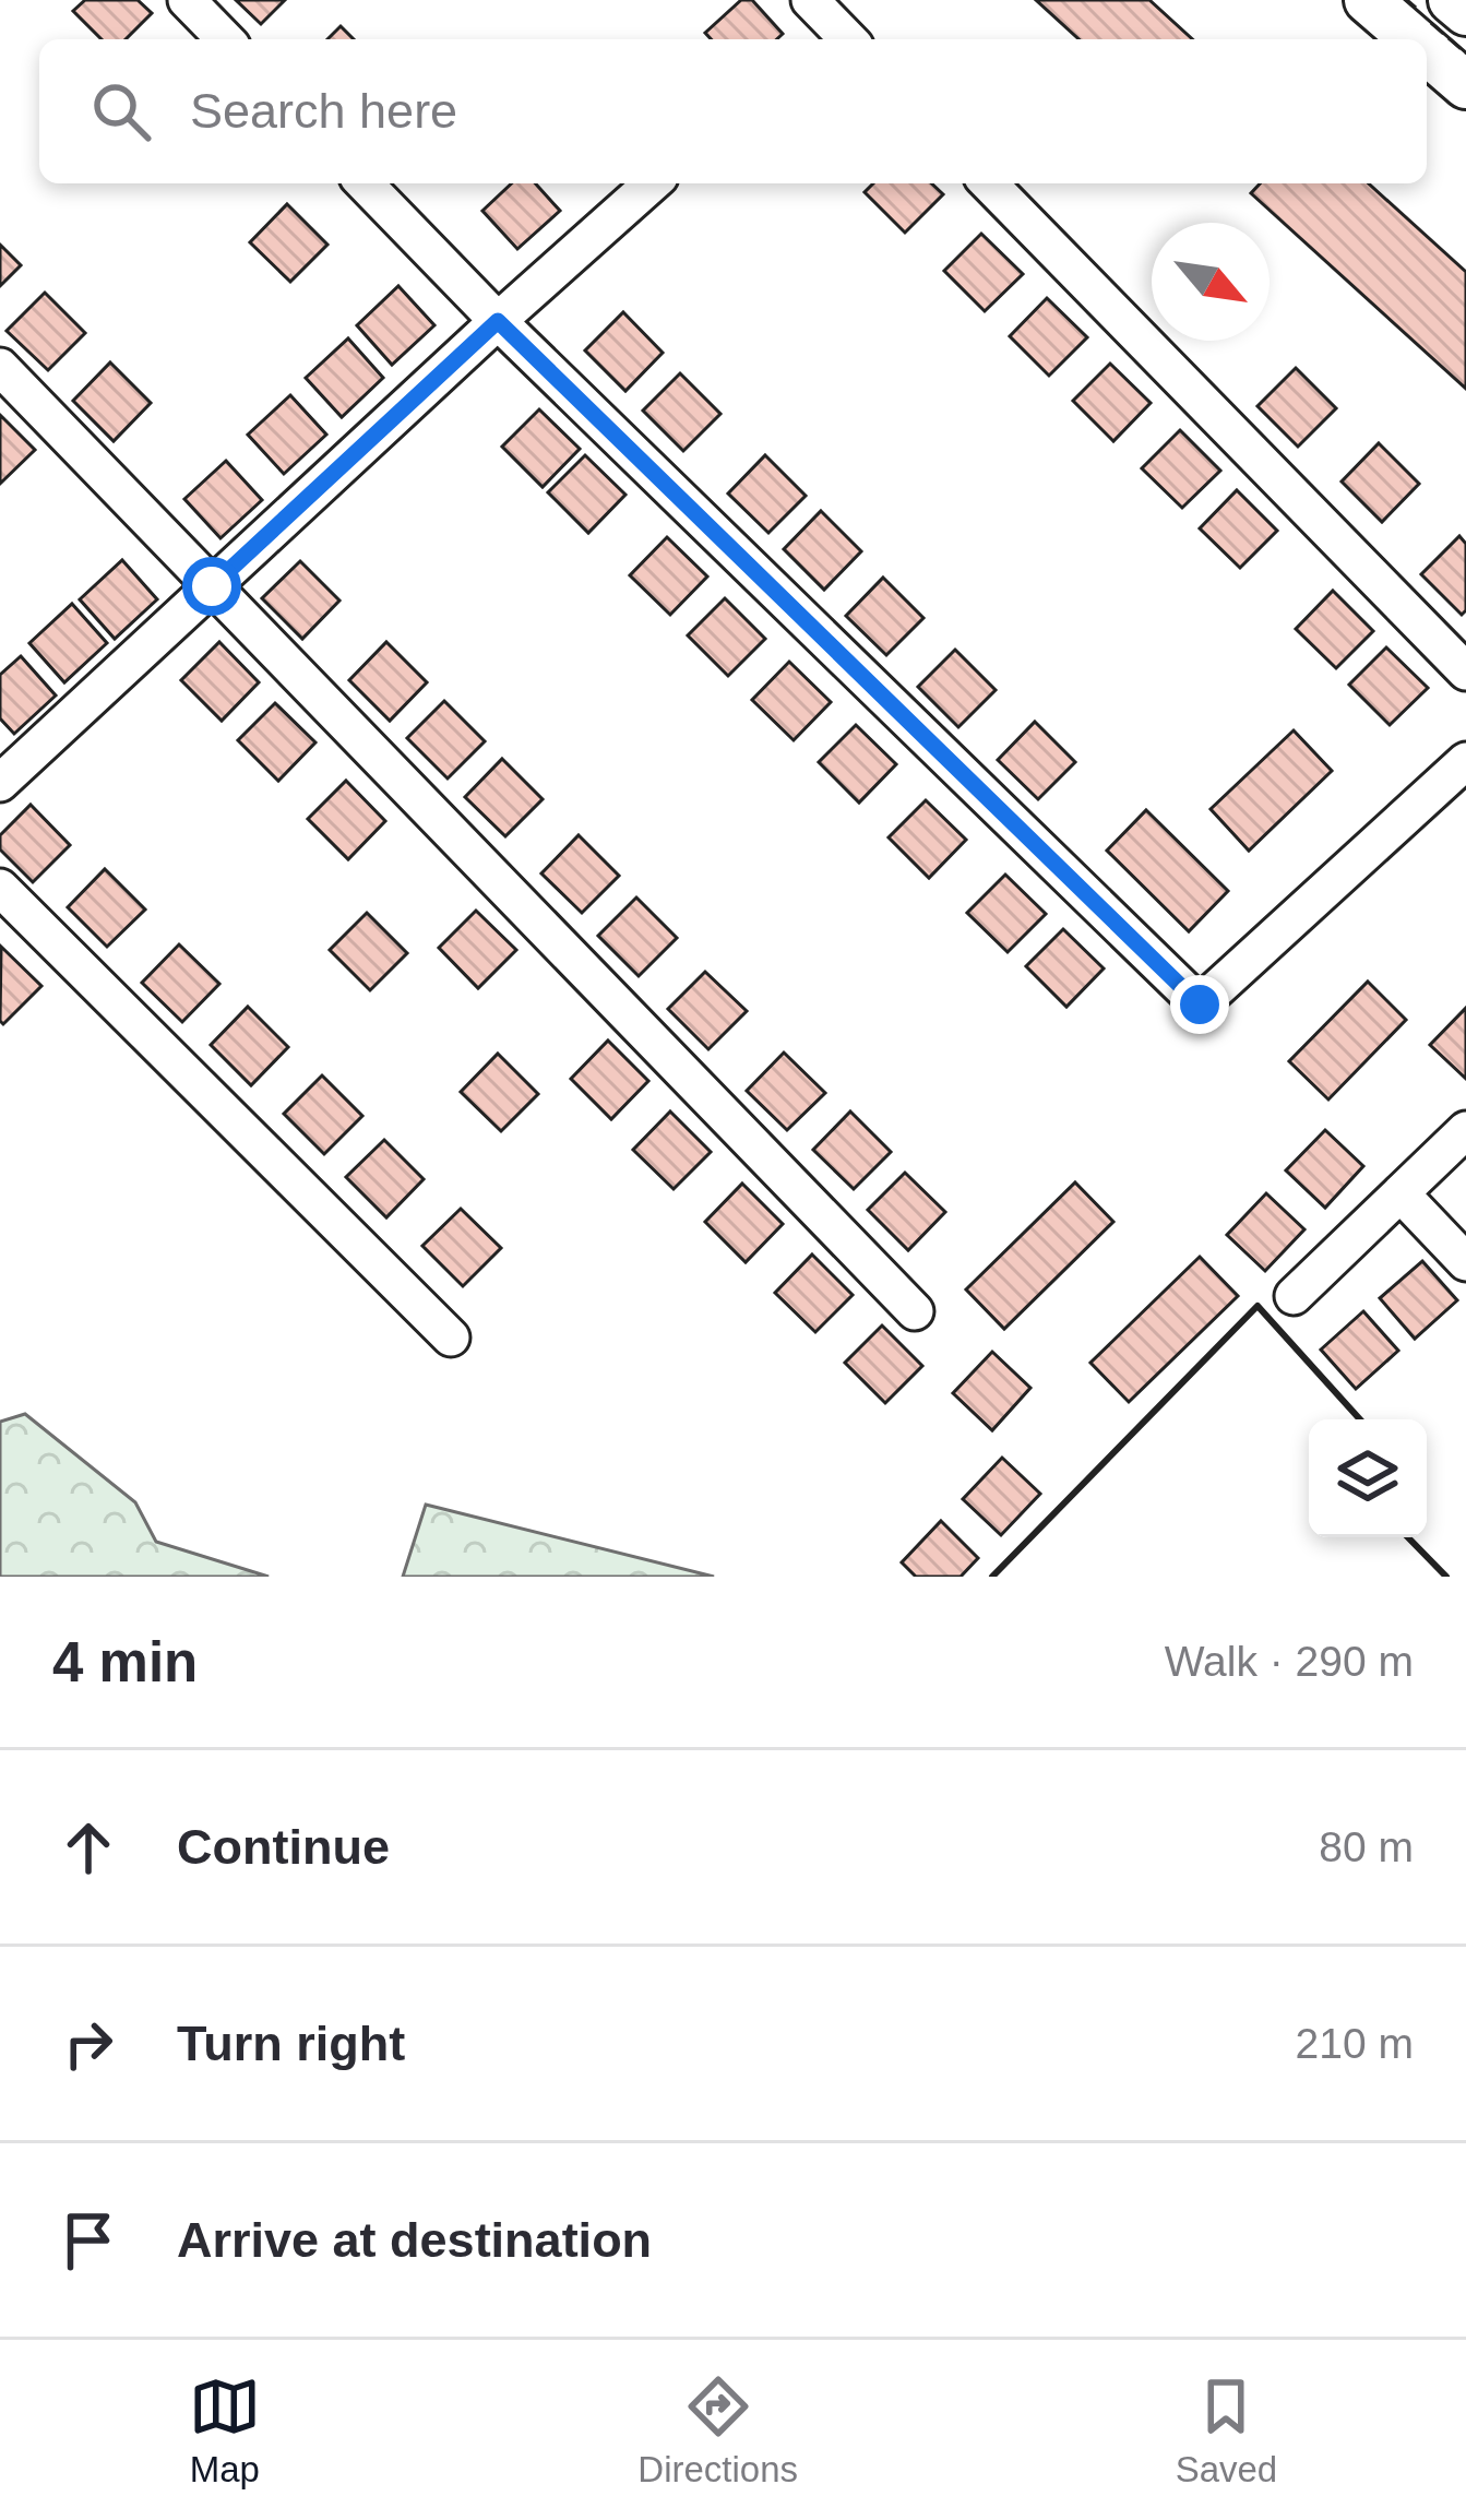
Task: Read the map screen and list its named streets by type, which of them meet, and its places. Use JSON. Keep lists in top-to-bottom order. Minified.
{"north":"bottom right","page":{"search":"Search here","heading":["4 min","Walk · 290 m"],"list":[["Continue","80 m"],["Turn right","210 m"],"Arrive at destination"],"nav":["Map","Directions","Saved"]}}
